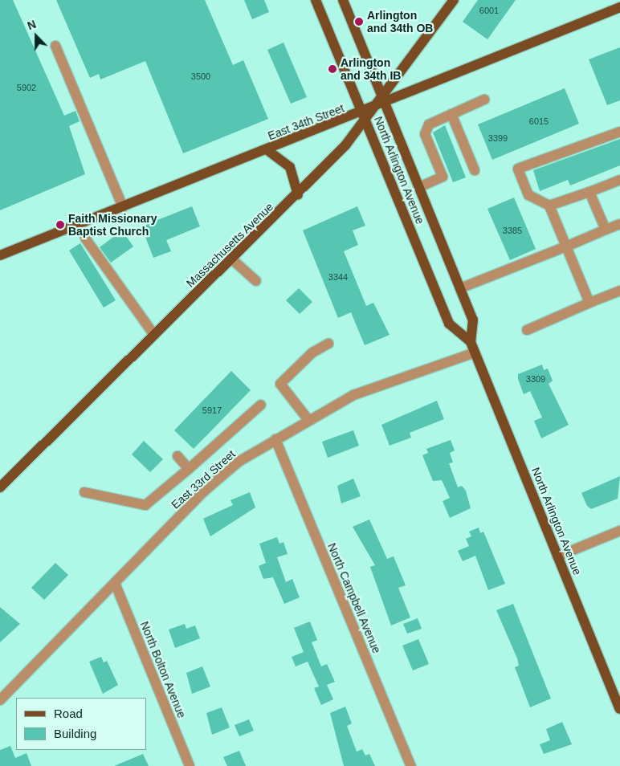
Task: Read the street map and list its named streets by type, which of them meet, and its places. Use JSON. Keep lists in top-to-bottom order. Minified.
{"streets":{"main road":["East 34th Street","North Arlington Avenue","Massachusetts Avenue"],"street":["East 33rd Street","North Campbell Avenue","North Bolton Avenue"]},"crossings":[["East 34th Street","North Arlington Avenue"],["East 34th Street","Massachusetts Avenue"],["North Arlington Avenue","Massachusetts Avenue"],["North Arlington Avenue","East 33rd Street"],["East 33rd Street","North Campbell Avenue"],["East 33rd Street","North Bolton Avenue"]],"places":["Arlington and 34th OB","Arlington and 34th IB","Faith Missionary Baptist Church"],"house_numbers":["6001","3500","5902","6015","3399","3385","3344","3309","5917"],"legend":["Road","Building"],"north":"top"}
